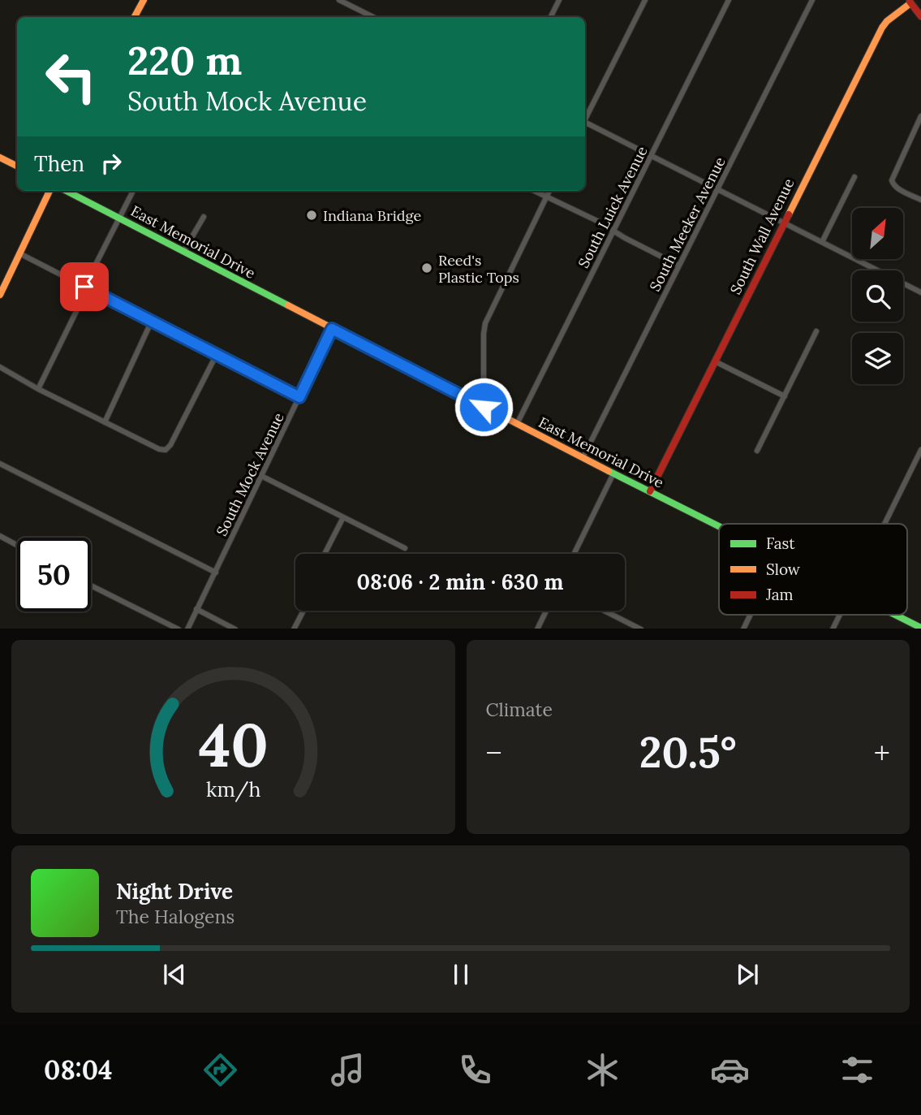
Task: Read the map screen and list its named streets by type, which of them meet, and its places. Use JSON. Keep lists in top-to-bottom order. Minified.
{"streets":{"main road":["South Wall Avenue","East Memorial Drive"],"street":["South Luick Avenue","South Meeker Avenue","South Mock Avenue"]},"crossings":[["South Luick Avenue","East Memorial Drive"],["South Meeker Avenue","East Memorial Drive"],["South Wall Avenue","East Memorial Drive"],["East Memorial Drive","South Mock Avenue"]],"places":["Indiana Bridge","Reed's Plastic Tops"],"legend":["Fast","Slow","Jam"],"north":"top right","page":{"turn":["220 m","South Mock Avenue"],"then":"Then","limit":"50","trip":"08:06 · 2 min · 630 m","tile":"Climate","heat":["−","20.5°","+"],"song":["Night Drive","The Halogens"],"tabs":"08:04","gauge":["40","km/h"]}}
